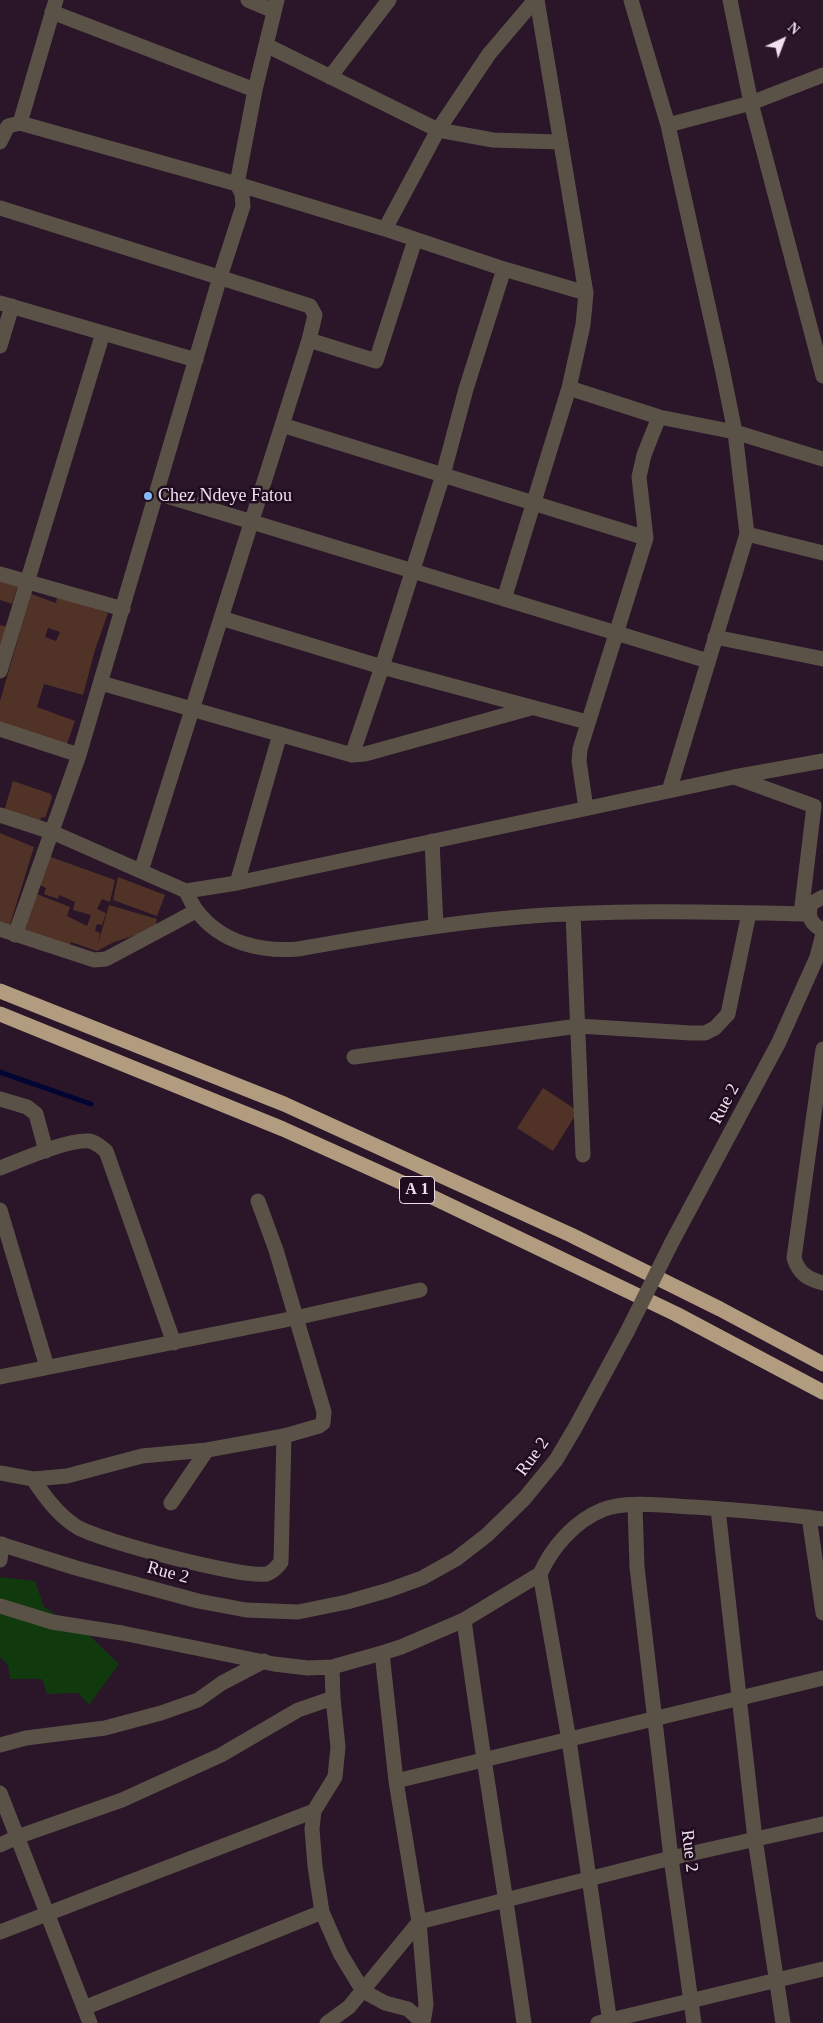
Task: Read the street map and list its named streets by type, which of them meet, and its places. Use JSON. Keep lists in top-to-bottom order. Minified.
{"streets":{"highway":["A 1"],"street":["Rue 2"]},"places":["Chez Ndeye Fatou"],"north":"top right"}
